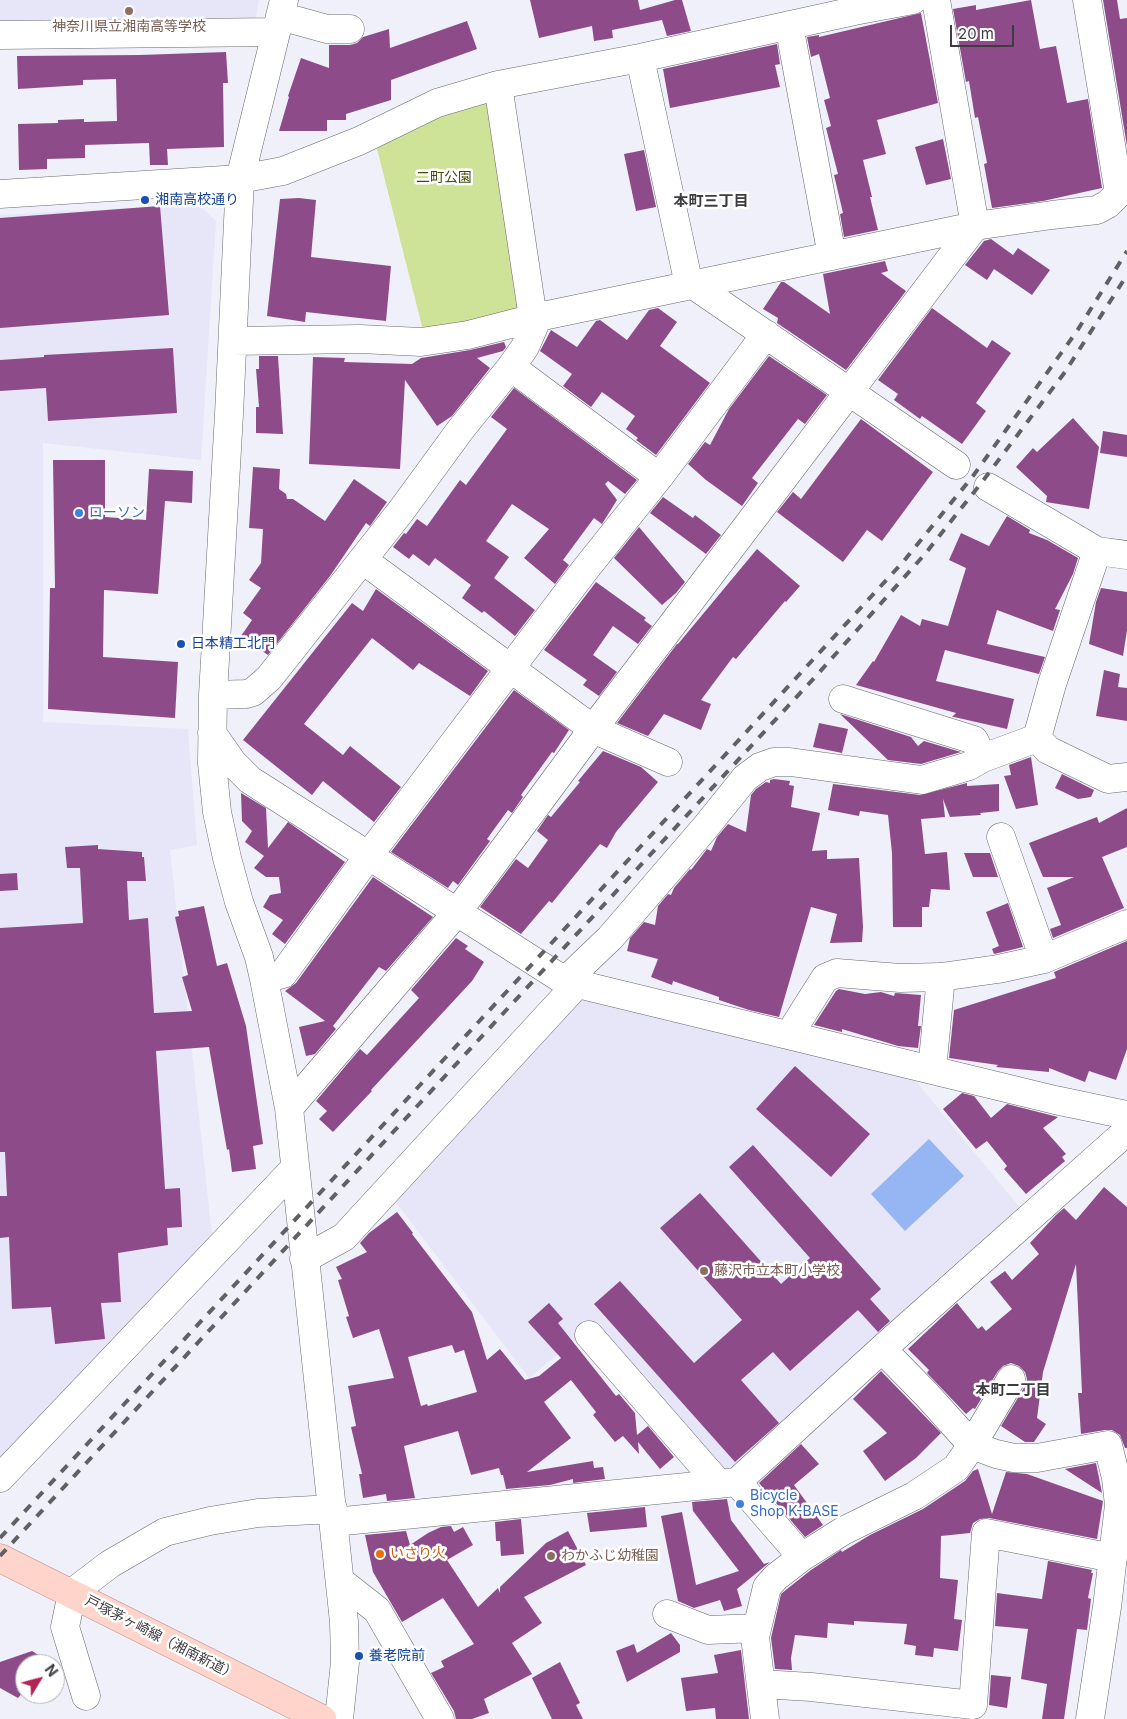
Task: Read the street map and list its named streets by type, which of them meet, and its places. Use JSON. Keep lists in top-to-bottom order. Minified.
{"streets":{"main road":["戸塚茅ヶ崎線（湘南新道）"]},"districts":["本町三丁目","本町二丁目"],"parks":["二町公園"],"places":["神奈川県立湘南高等学校","湘南高校通り","ローソン","日本精工北門","藤沢市立本町小学校","Bicycle Shop K-BASE","いさり火","わかふじ幼稚園","養老院前"],"scale_bar":"20 m","north":"top right"}
